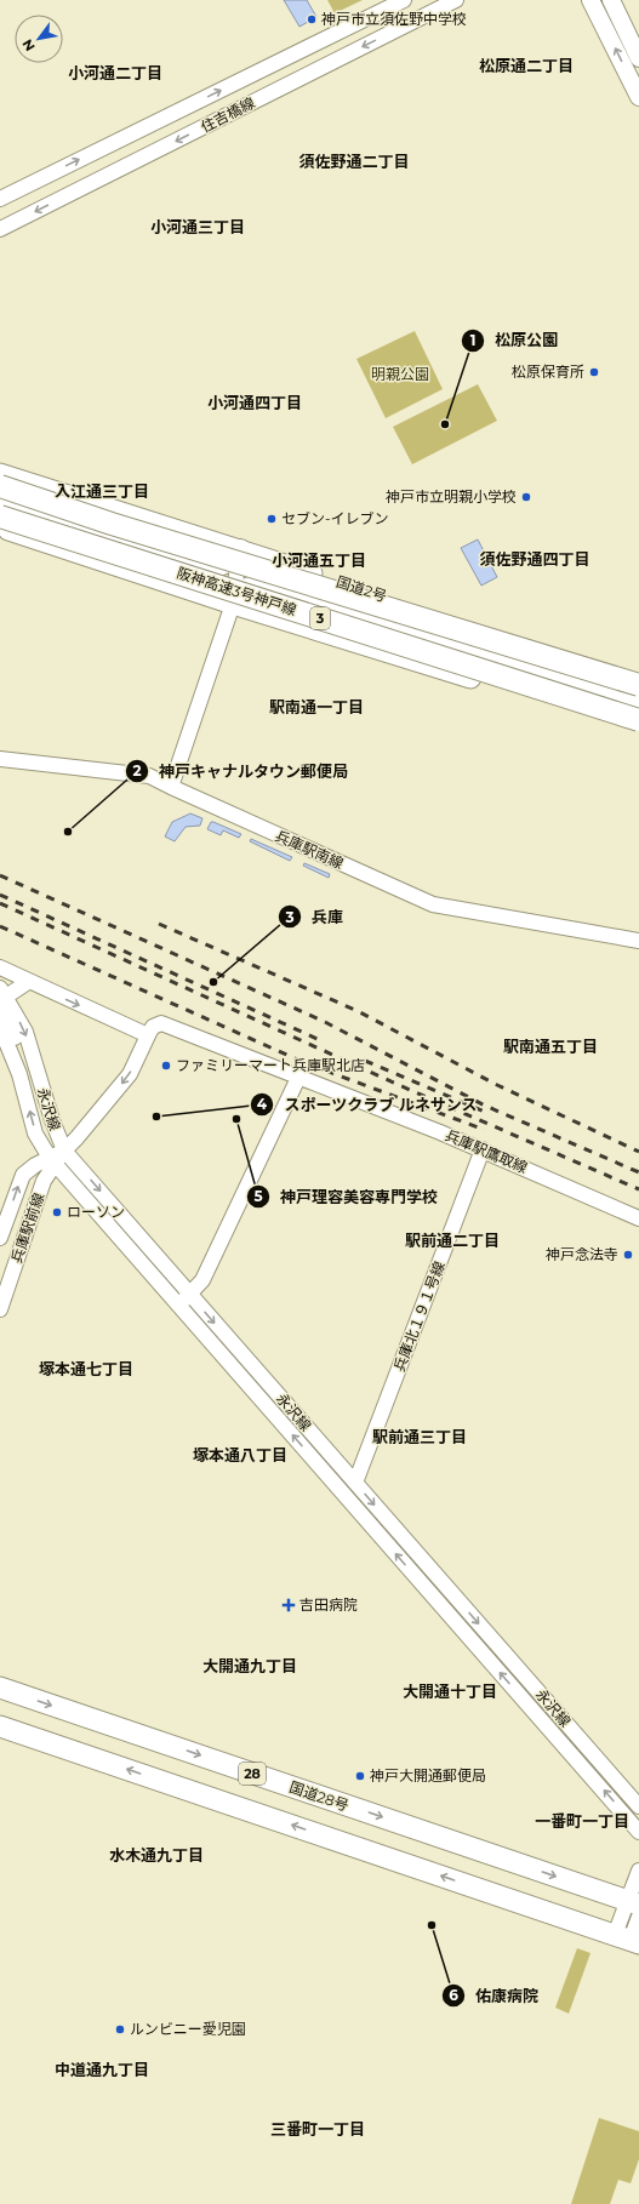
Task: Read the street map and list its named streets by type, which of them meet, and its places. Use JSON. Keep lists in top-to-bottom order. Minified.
{"streets":{"highway":["国道2号","阪神高速3号神戸線","3","28","国道28号"],"street":["住吉橋線","兵庫駅南線","永沢線","兵庫駅鷹取線","兵庫駅前線","兵庫北１９１号線"]},"crossings":[["国道2号","阪神高速3号神戸線"],["永沢線","兵庫駅前線"],["永沢線","兵庫北１９１号線"],["兵庫駅鷹取線","兵庫北１９１号線"]],"districts":["松原通二丁目","小河通二丁目","須佐野通二丁目","小河通三丁目","小河通四丁目","入江通三丁目","須佐野通四丁目","小河通五丁目","駅南通一丁目","駅南通五丁目","駅前通二丁目","塚本通七丁目","駅前通三丁目","塚本通八丁目","大開通九丁目","大開通十丁目","一番町一丁目","水木通九丁目","中道通九丁目","三番町一丁目"],"parks":["明親公園"],"places":{"other":["神戸市立須佐野中学校","松原保育所","松原公園","神戸市立明親小学校","セブン-イレブン","神戸キャナルタウン郵便局","兵庫","ファミリーマート兵庫駅北店","スポーツクラブ ルネサンス","神戸理容美容専門学校","ローソン","神戸念法寺","神戸大開通郵便局","佑康病院","ルンビニー愛児園"],"health":["吉田病院"]},"north":"bottom left"}
